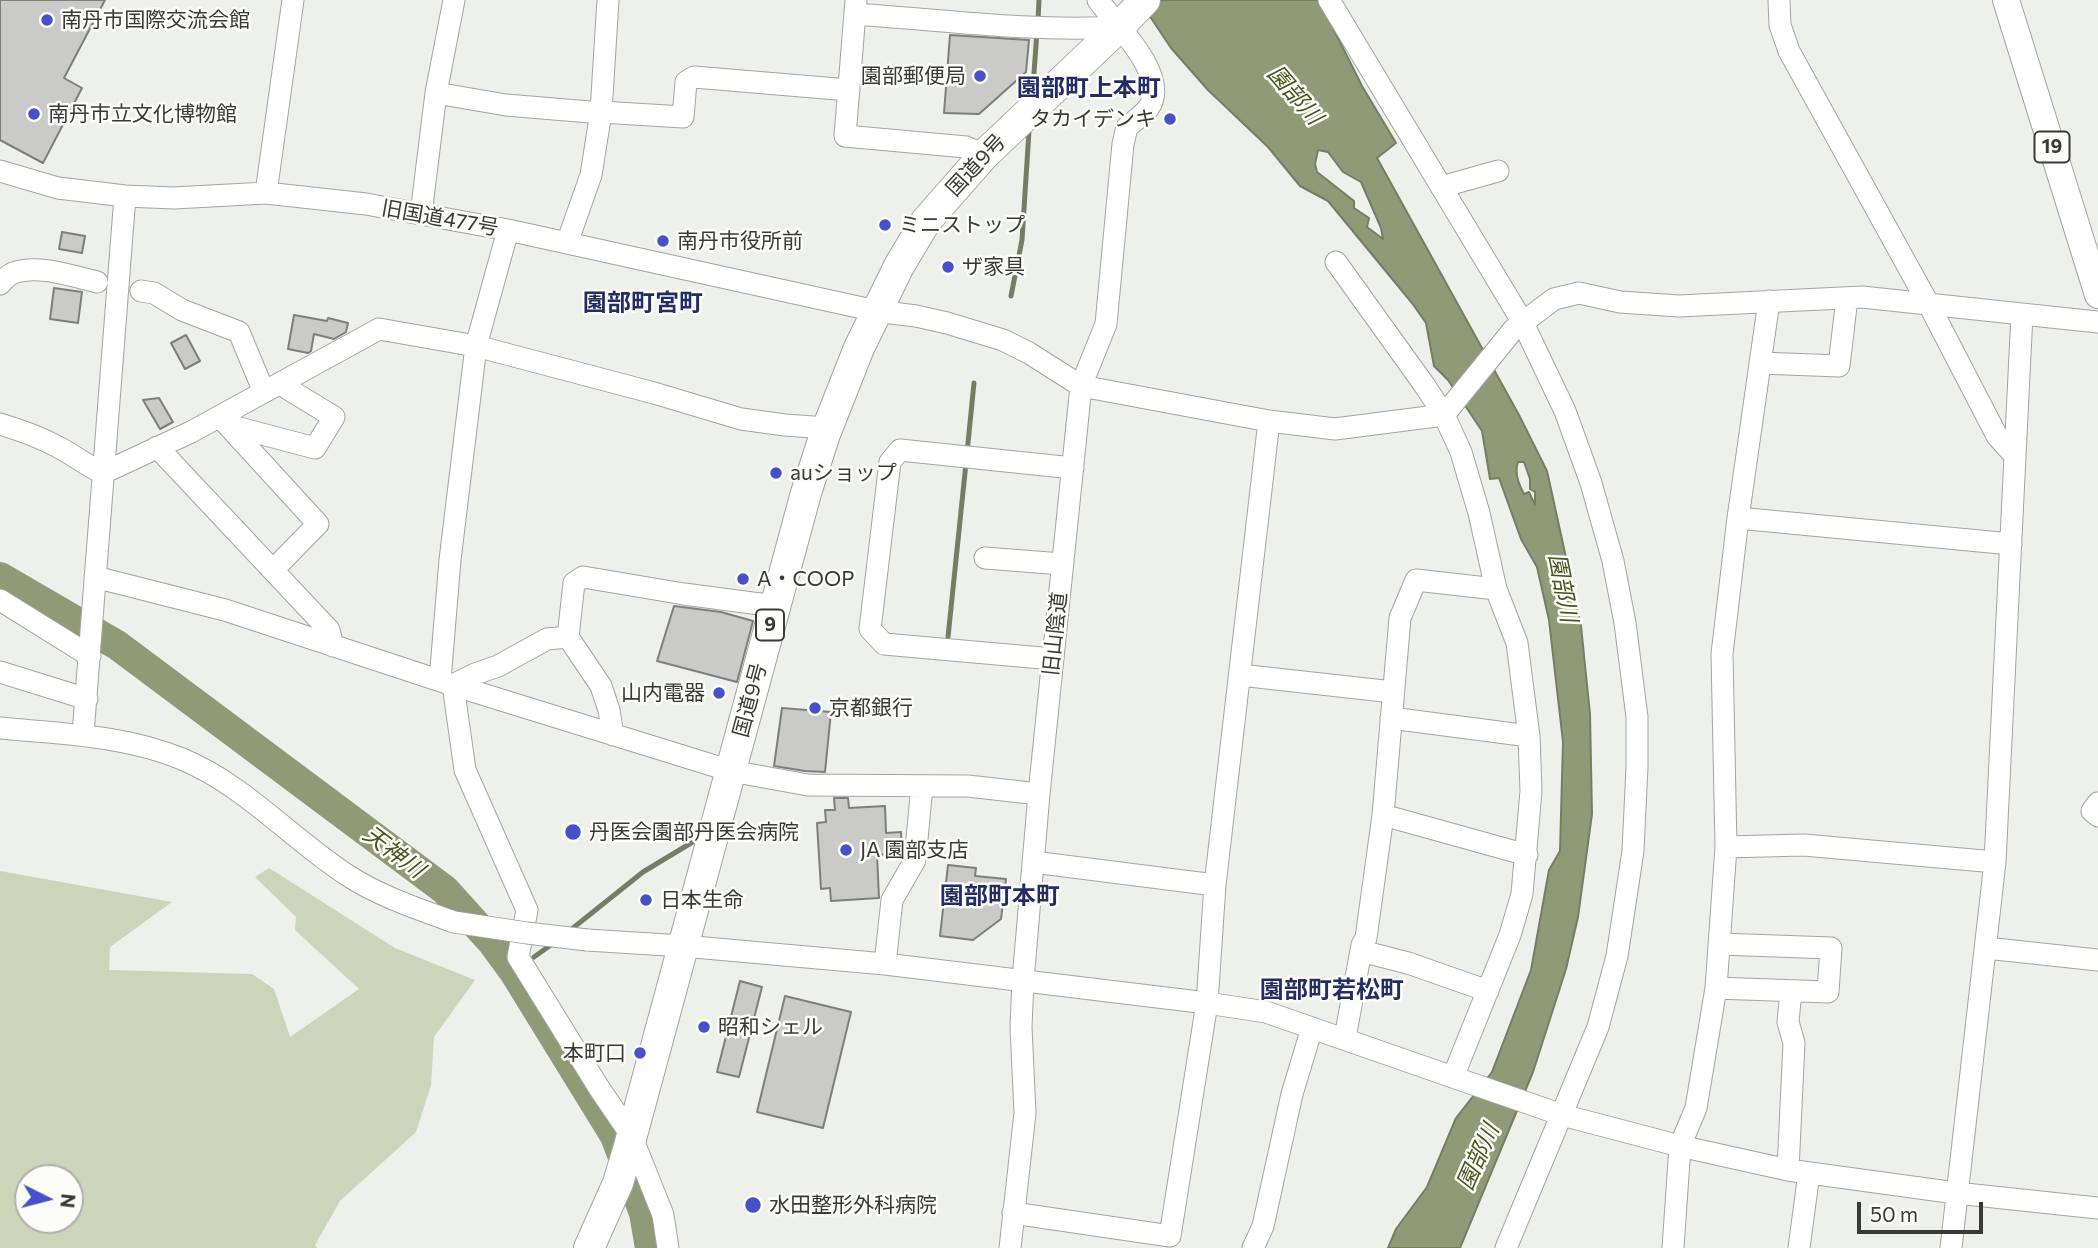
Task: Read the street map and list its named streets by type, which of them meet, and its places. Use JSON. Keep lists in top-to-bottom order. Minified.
{"streets":{"highway":["国道9号","9"],"main road":["19"],"street":["旧国道477号","旧山陰道"]},"crossings":[["国道9号","旧国道477号"],["国道9号","旧山陰道"],["旧国道477号","旧山陰道"]],"districts":["園部町上本町","園部町宮町","園部町本町","園部町若松町"],"water":["園部川","天神川"],"places":["南丹市国際交流会館","園部郵便局","南丹市立文化博物館","タカイデンキ","ミニストップ","南丹市役所前","ザ家具","auショップ","A・COOP","山内電器","京都銀行","丹医会園部丹医会病院","JA 園部支店","日本生命","昭和シェル","本町口","水田整形外科病院"],"scale_bar":"50 m","north":"right"}
